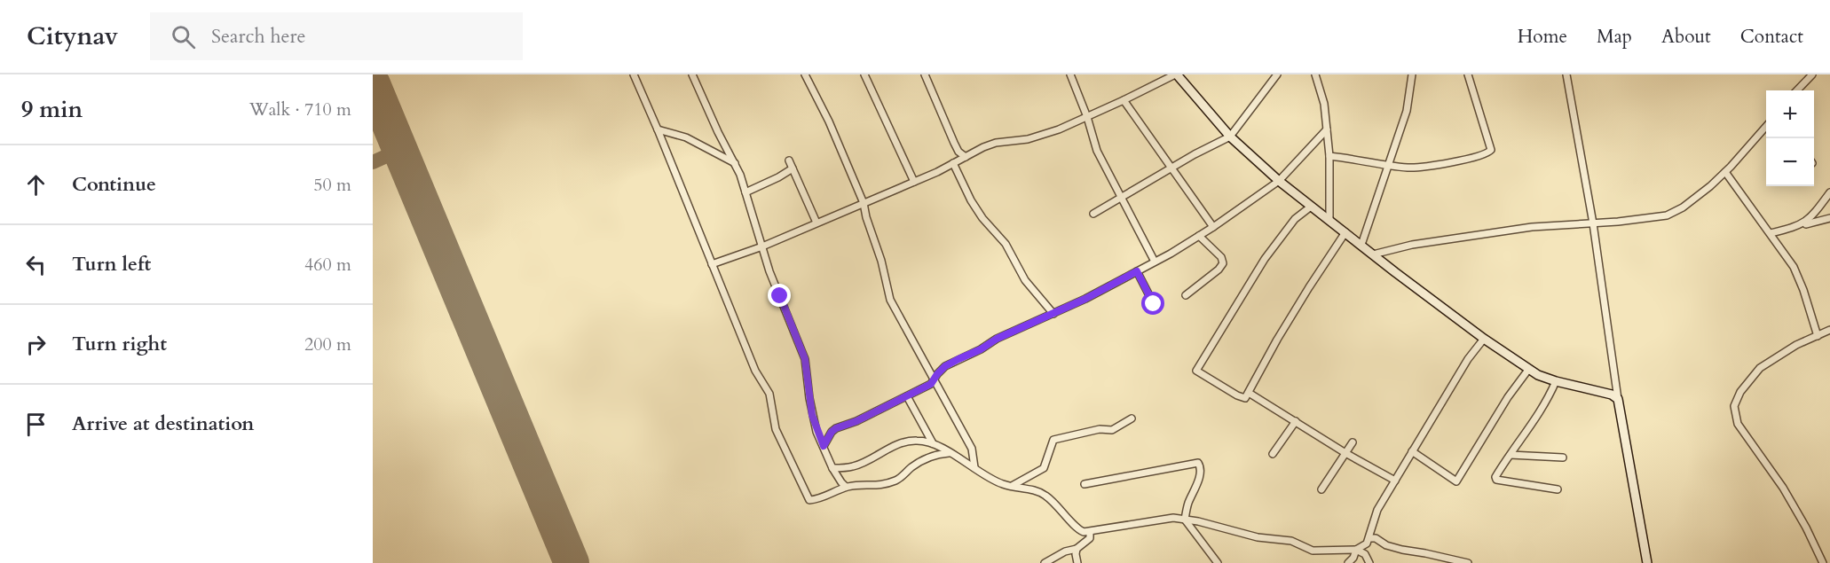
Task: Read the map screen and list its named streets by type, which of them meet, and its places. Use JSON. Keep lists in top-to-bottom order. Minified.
{"page":{"header":"Citynav","search":"Search here","nav":["Home","Map","About","Contact"],"heading":["9 min","Walk · 710 m"],"map_buttons":["+","−"],"list":[["Continue","50 m"],["Turn left","460 m"],["Turn right","200 m"],"Arrive at destination"]}}
